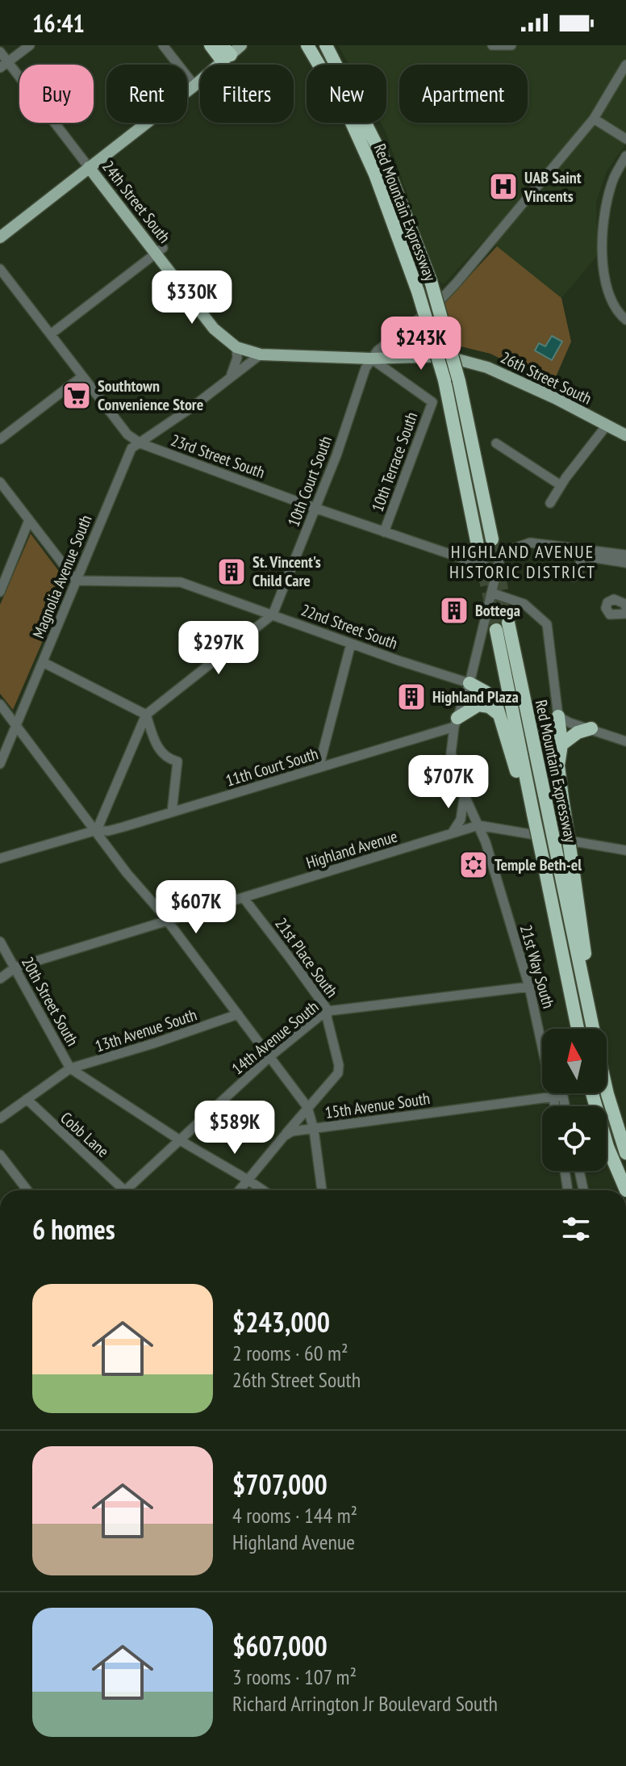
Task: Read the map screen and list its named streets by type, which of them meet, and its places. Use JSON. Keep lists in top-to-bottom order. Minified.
{"streets":{"highway":["Red Mountain Expressway"],"main road":["24th Street South","26th Street South"],"street":["23rd Street South","10th Terrace South","10th Court South","Magnolia Avenue South","22nd Street South","11th Court South","Highland Avenue","21st Place South","21st Way South","20th Street South","13th Avenue South","14th Avenue South","15th Avenue South","Cobb Lane"]},"crossings":[["24th Street South","26th Street South"],["26th Street South","10th Terrace South"],["26th Street South","10th Court South"],["23rd Street South","10th Terrace South"],["23rd Street South","10th Court South"],["23rd Street South","Magnolia Avenue South"],["10th Terrace South","10th Court South"],["10th Court South","22nd Street South"],["Magnolia Avenue South","22nd Street South"],["Highland Avenue","21st Place South"],["Highland Avenue","21st Way South"],["Highland Avenue","20th Street South"],["21st Place South","14th Avenue South"],["21st Place South","15th Avenue South"],["21st Way South","14th Avenue South"],["21st Way South","15th Avenue South"],["20th Street South","13th Avenue South"],["20th Street South","14th Avenue South"],["13th Avenue South","Cobb Lane"]],"districts":["HIGHLAND AVENUE HISTORIC DISTRICT"],"places":{"hospital":["UAB Saint Vincents"],"supermarket":["Southtown Convenience Store"],"building":["St. Vincent's Child Care","Bottega","Highland Plaza"],"synagogue":["Temple Beth-el"]},"north":"top","page":{"status":"16:41","chip":["Buy","Rent","Filters","New","Apartment"],"price":["$330K","$243K","$297K","$707K","$607K","$589K"],"heading":"6 homes","list":[{"name":"$243,000","note":"2 rooms · 60 m² · 26th Street South"},{"name":"$707,000","note":"4 rooms · 144 m² · Highland Avenue"},{"name":"$607,000","note":"3 rooms · 107 m² · Richard Arrington Jr Boulevard South"}]}}
